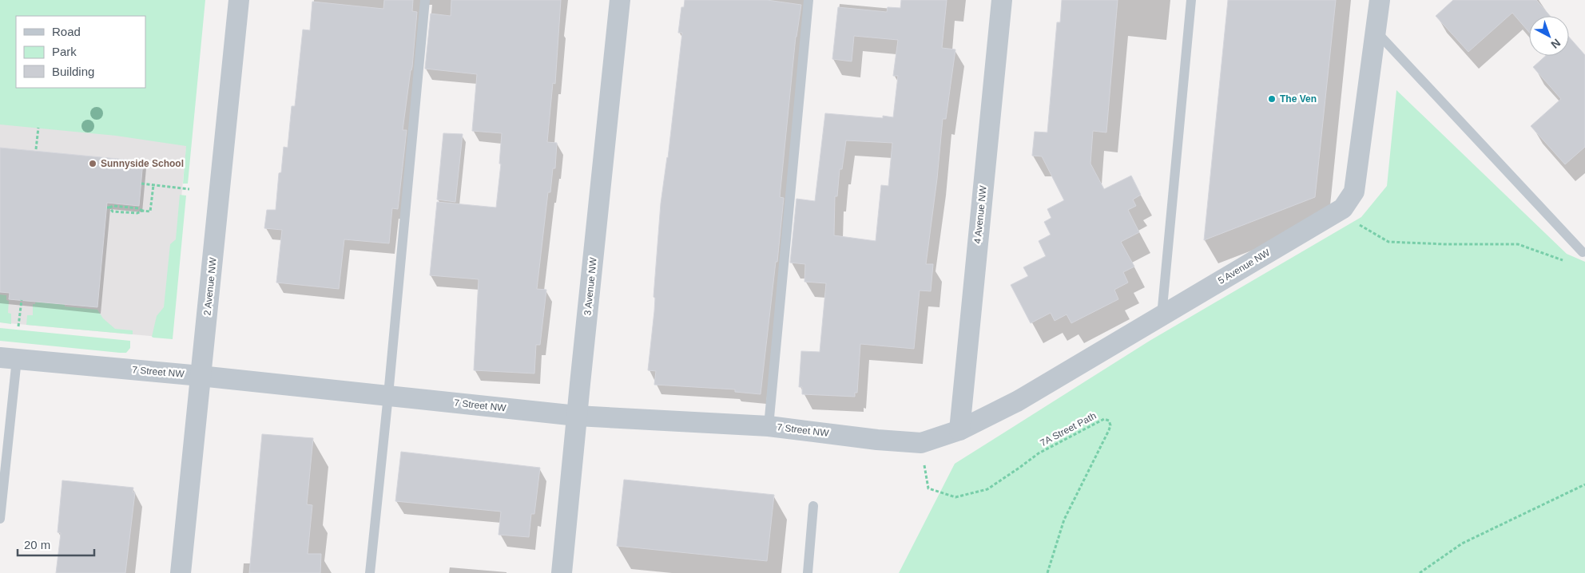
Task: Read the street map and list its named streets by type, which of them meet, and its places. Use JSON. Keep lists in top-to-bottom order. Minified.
{"streets":{"street":["4 Avenue NW","5 Avenue NW","2 Avenue NW","3 Avenue NW","7 Street NW"],"path":["7A Street Path"]},"crossings":[["4 Avenue NW","5 Avenue NW"],["4 Avenue NW","7 Street NW"],["5 Avenue NW","7 Street NW"],["2 Avenue NW","7 Street NW"],["3 Avenue NW","7 Street NW"],["7 Street NW","7A Street Path"]],"places":["The Ven","Sunnyside School"],"legend":["Road","Park","Building"],"scale_bar":"20 m","north":"bottom right"}
